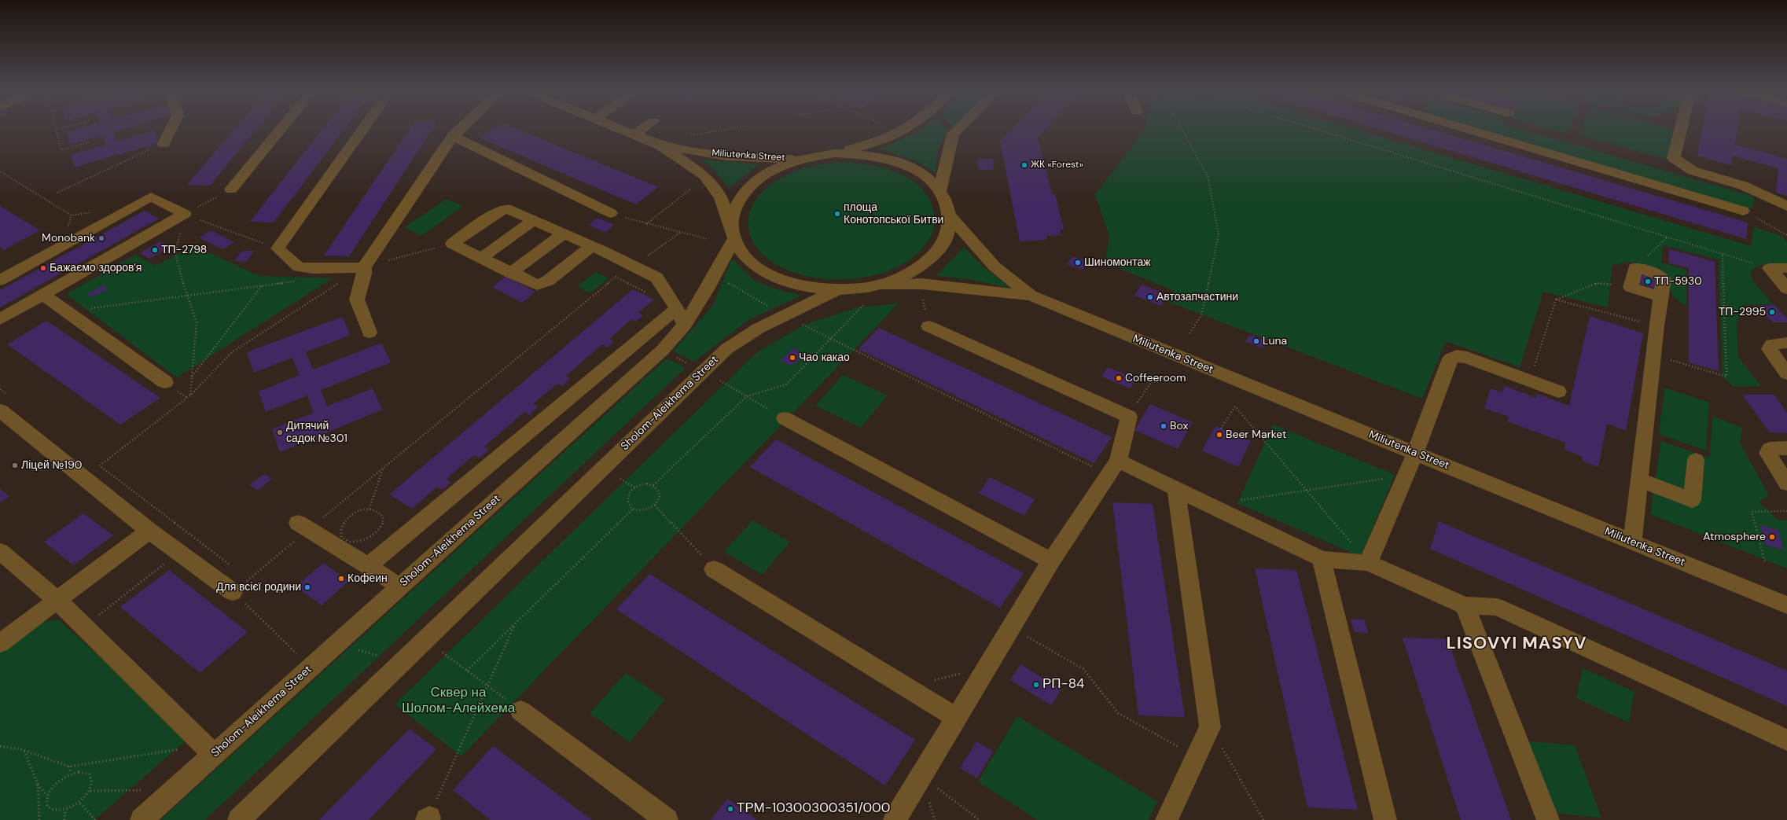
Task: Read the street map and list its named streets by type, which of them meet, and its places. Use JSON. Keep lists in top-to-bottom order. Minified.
{"streets":{"street":["Miliutenka Street","Sholom-Aleikhema Street"]},"crossings":[["Miliutenka Street","Sholom-Aleikhema Street"]],"districts":["LISOVYI MASYV"],"parks":["Сквер на Шолом-Алейхема"],"places":["ЖК «Forest»","площа Конотопської Битви","Monobank","ТП-2798","Шиномонтаж","Бажаємо здоров'я","ТП-5930","Автозапчастини","ТП-2995","Luna","Чао какао","Coffeeroom","Box","Дитячий садок №301","Beer Market","Ліцей №190","Atmosphere","Кофеин","Для всієї родини","РП-84","ТРМ-10300300351/000"]}
